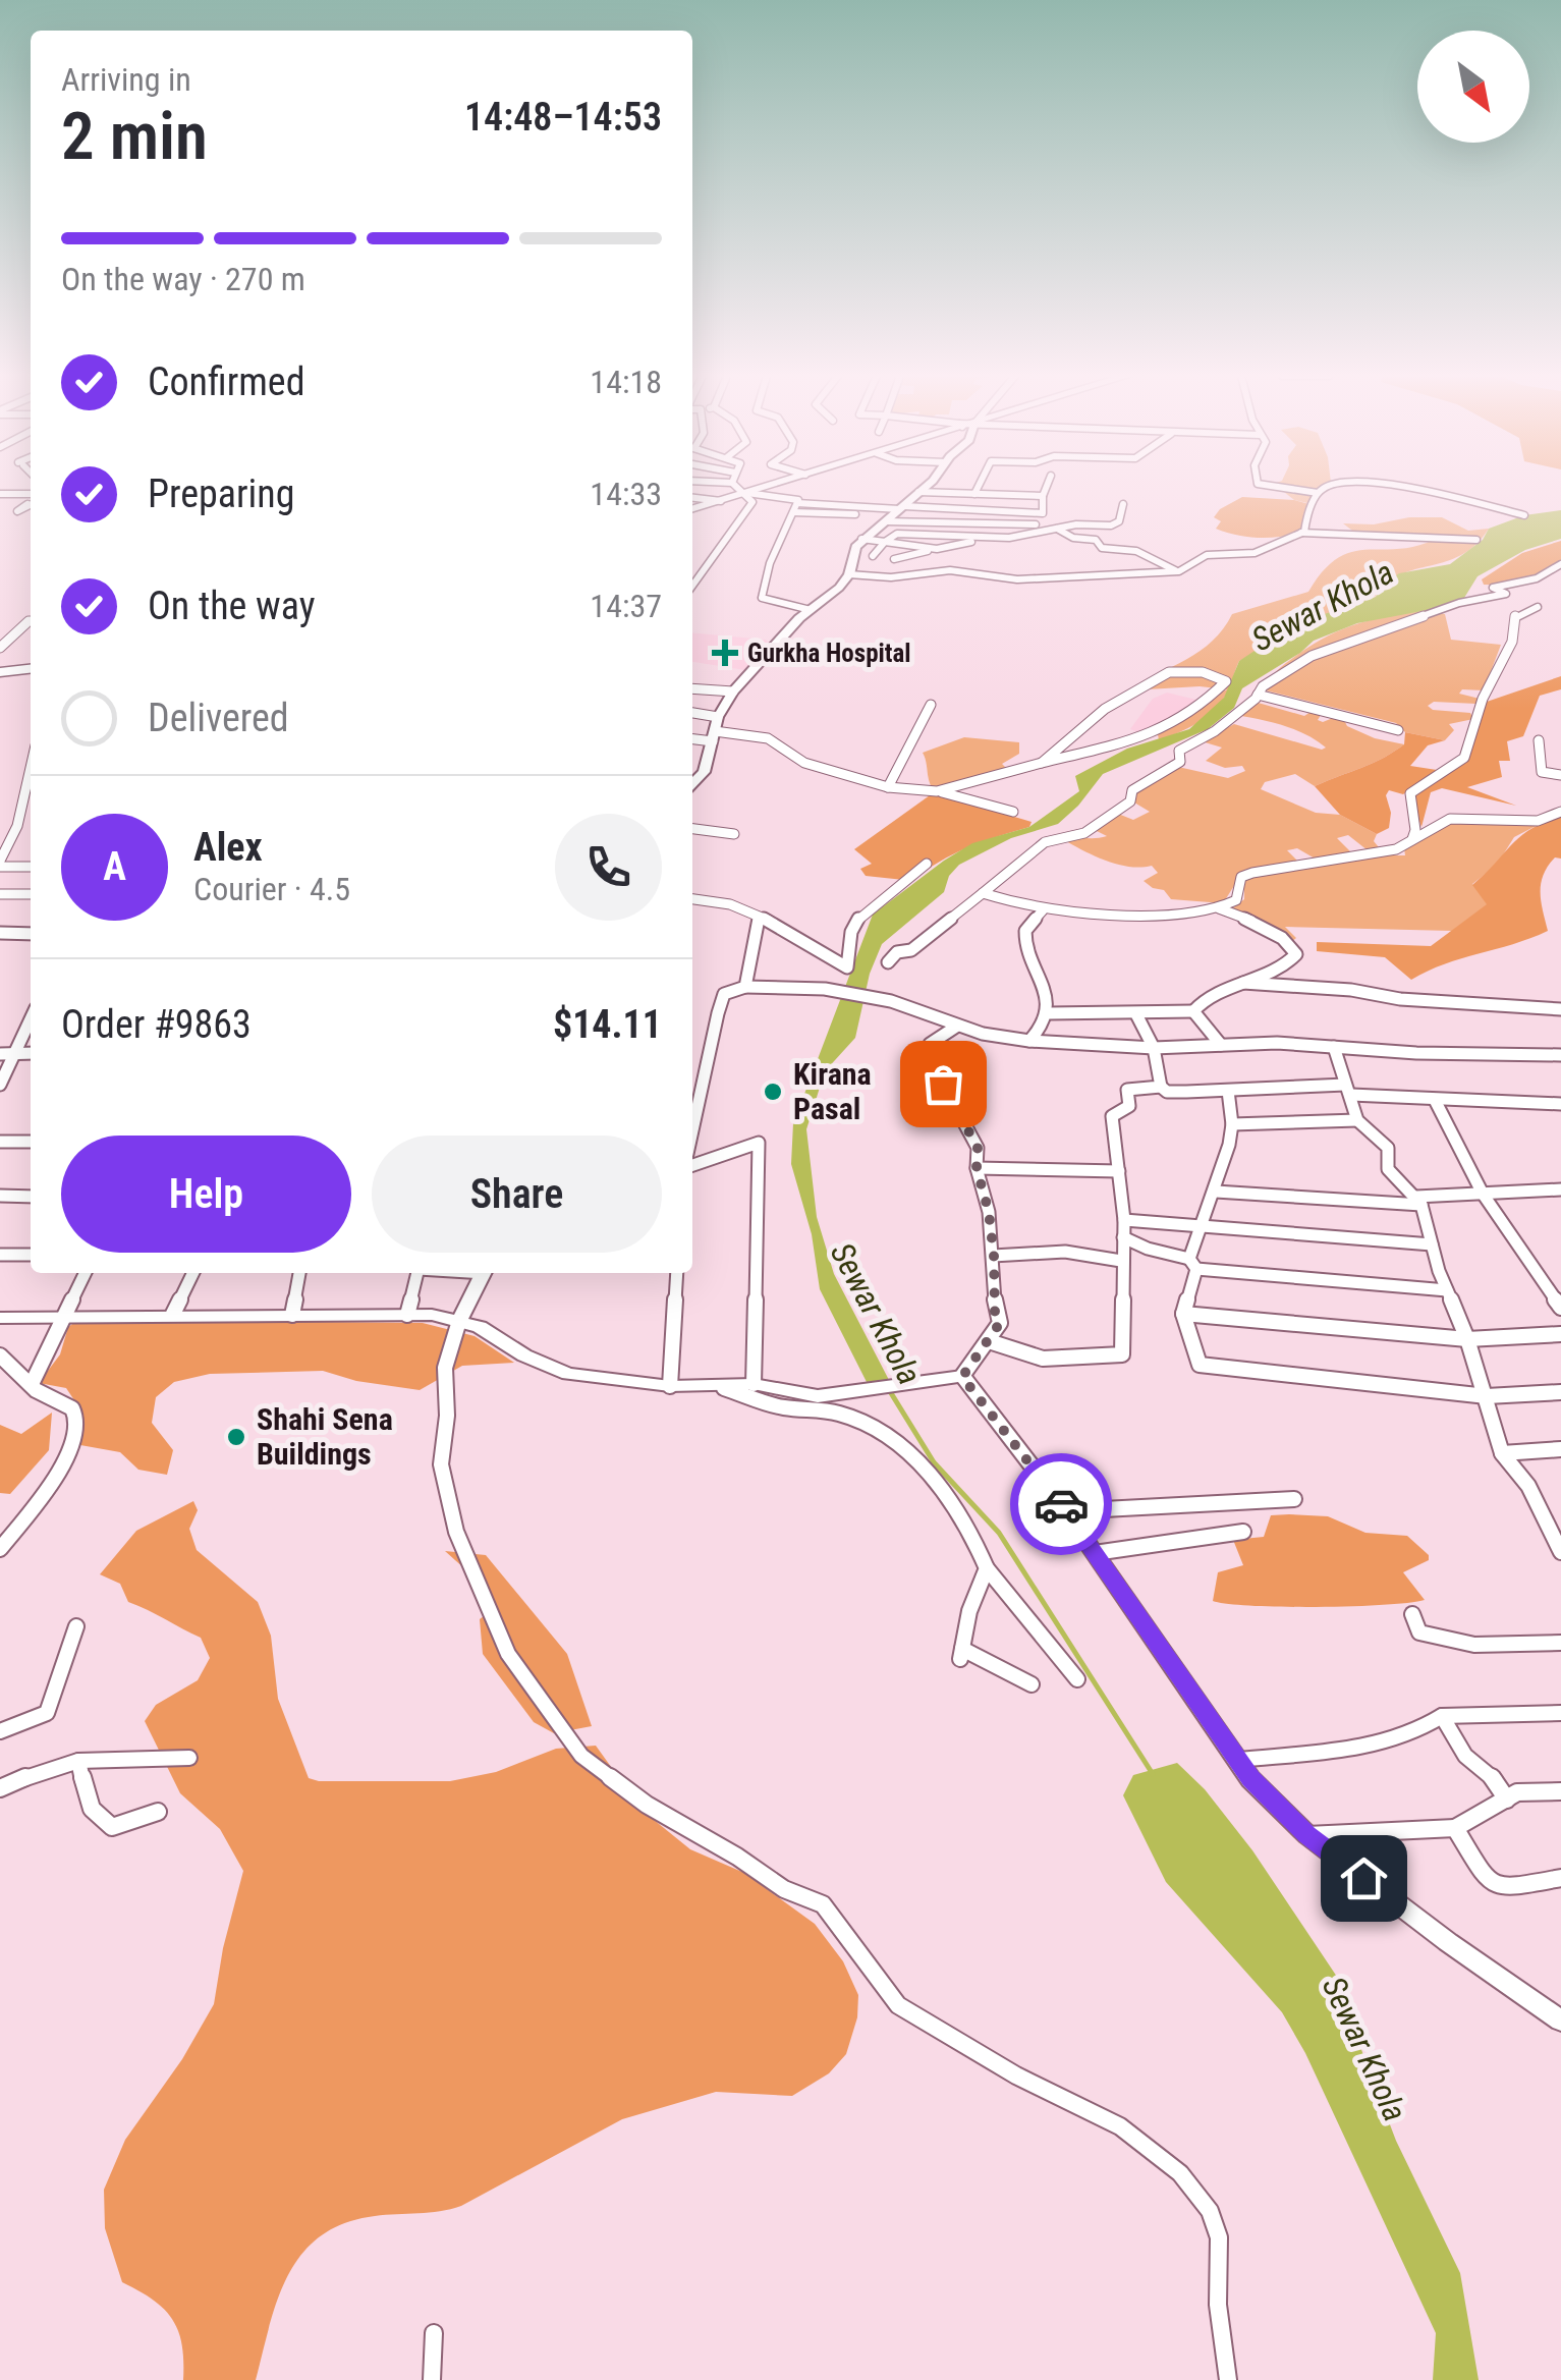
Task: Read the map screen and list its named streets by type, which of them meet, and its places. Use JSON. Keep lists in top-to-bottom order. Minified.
{"water":["Sewar Khola"],"places":{"health":["Gurkha Hospital"],"other":["Kirana Pasal","Shahi Sena Buildings"]},"north":"bottom right","page":{"heading":["2 min","Arriving in","14:48–14:53"],"panel":["Alex","Courier · 4.5","Order #9863","$14.11"],"bar":"On the way · 270 m","list":[["Confirmed","14:18"],["Preparing","14:33"],["On the way","14:37"],"Delivered"],"round":"A","buttons":["Help","Share"]}}
